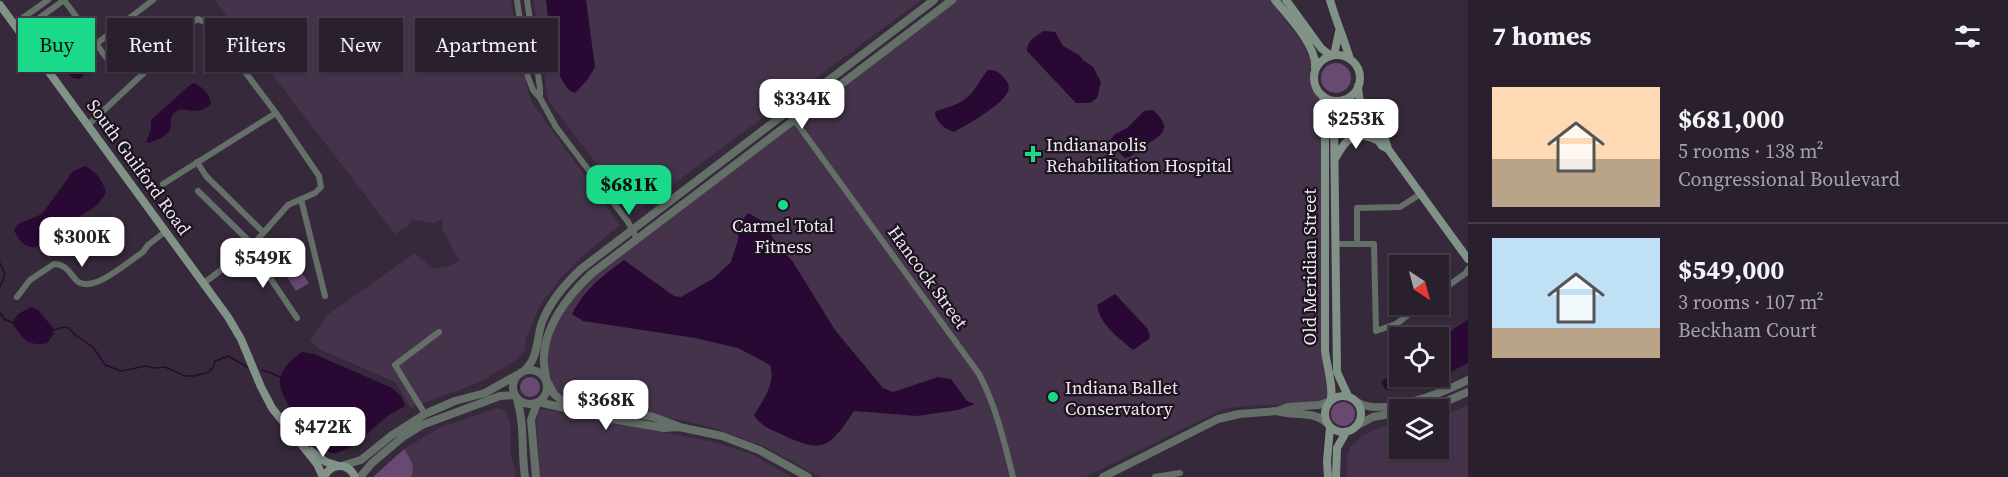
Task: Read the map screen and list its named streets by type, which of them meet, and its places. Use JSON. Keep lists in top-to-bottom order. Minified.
{"streets":{"main road":["South Guilford Road","Old Meridian Street"],"street":["Hancock Street"]},"places":{"health":["Indianapolis Rehabilitation Hospital"],"other":["Carmel Total Fitness","Indiana Ballet Conservatory"]},"north":"bottom right","page":{"heading":"7 homes","chip":["Buy","Rent","Filters","New","Apartment"],"list":[{"name":"$681,000","note":"5 rooms · 138 m² · Congressional Boulevard"},{"name":"$549,000","note":"3 rooms · 107 m² · Beckham Court"}],"price":["$334K","$253K","$681K","$300K","$549K","$368K","$472K"]}}
